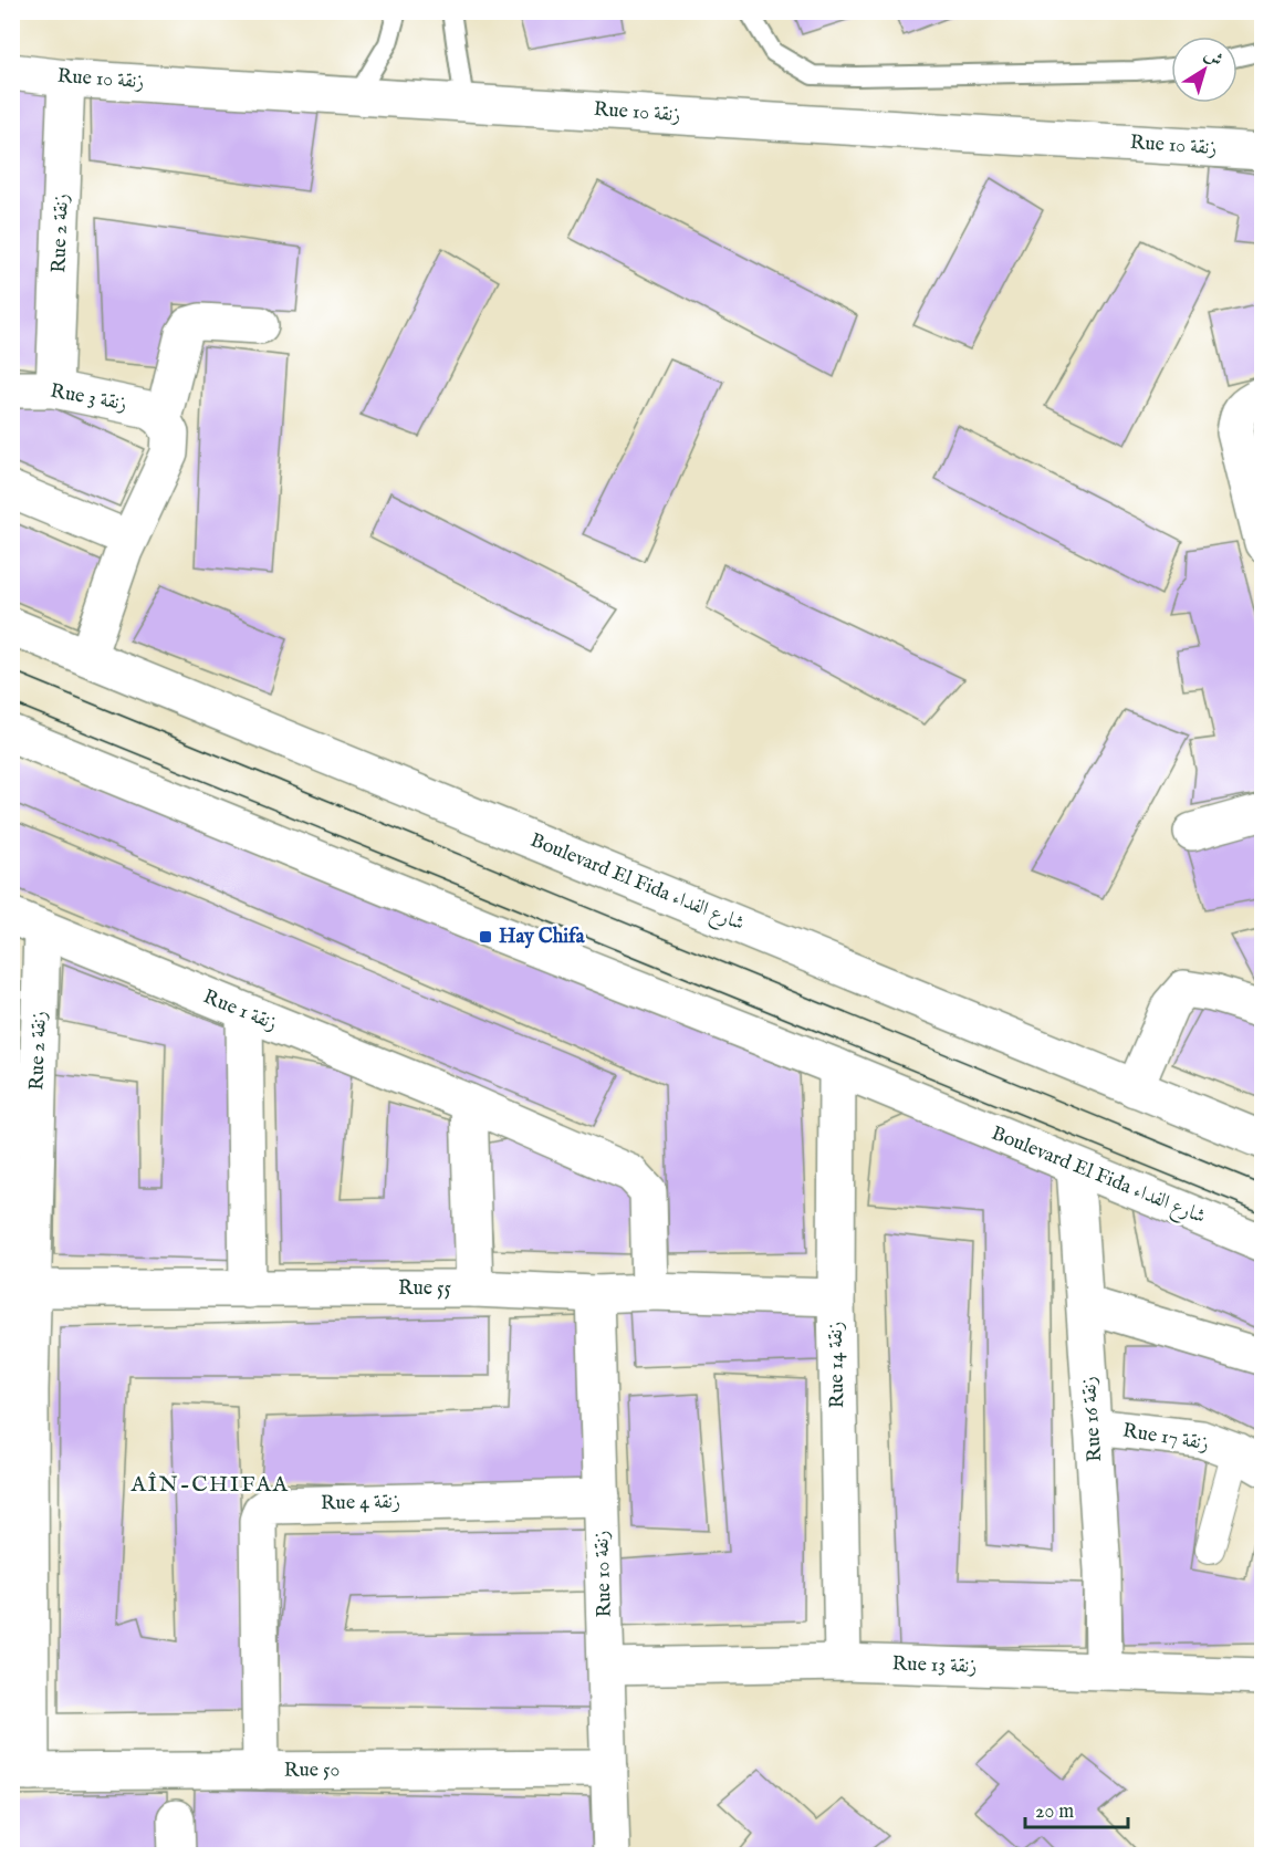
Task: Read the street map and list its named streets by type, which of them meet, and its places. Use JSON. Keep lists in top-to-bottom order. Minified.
{"streets":{"street":["Rue 10 زنقة","Rue 2 زنقة","Rue 3 زنقة","Boulevard El Fida شارع الفداء","Rue 1 زنقة","Rue 55","Rue 14 زنقة","Rue 16 زنقة","Rue 17 زنقة","Rue 4 زنقة","Rue 13 زنقة","Rue 50"]},"crossings":[["Rue 10 زنقة","Rue 2 زنقة"],["Rue 10 زنقة","Rue 55"],["Rue 10 زنقة","Rue 4 زنقة"],["Rue 10 زنقة","Rue 13 زنقة"],["Rue 10 زنقة","Rue 50"],["Rue 2 زنقة","Rue 3 زنقة"],["Rue 2 زنقة","Rue 1 زنقة"],["Rue 2 زنقة","Rue 55"],["Rue 2 زنقة","Rue 50"],["Boulevard El Fida شارع الفداء","Rue 14 زنقة"],["Boulevard El Fida شارع الفداء","Rue 16 زنقة"],["Rue 1 زنقة","Rue 55"],["Rue 55","Rue 14 زنقة"],["Rue 14 زنقة","Rue 13 زنقة"],["Rue 16 زنقة","Rue 17 زنقة"],["Rue 16 زنقة","Rue 13 زنقة"],["Rue 4 زنقة","Rue 50"]],"districts":["AÎN-CHIFAA"],"places":{"transit":["Hay Chifa"]},"scale_bar":"20 m","north":"top right"}
